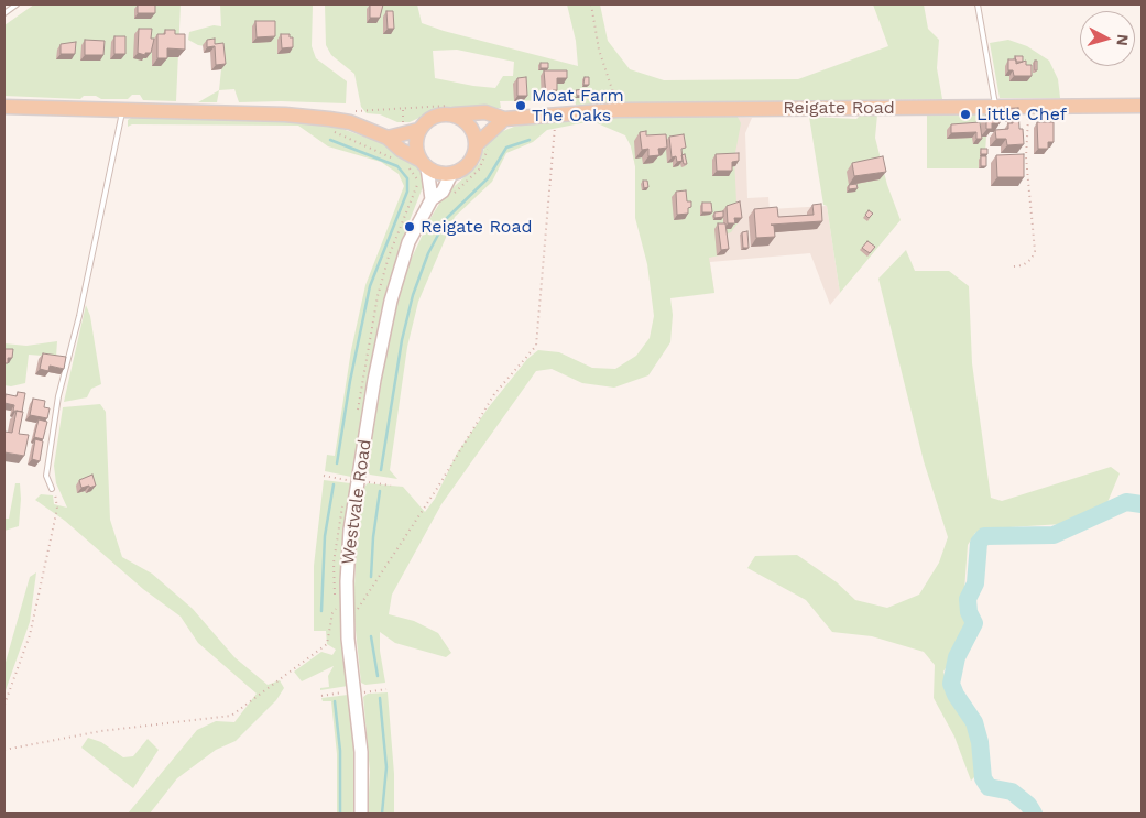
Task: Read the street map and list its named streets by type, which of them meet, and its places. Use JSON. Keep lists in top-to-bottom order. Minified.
{"streets":{"main road":["Reigate Road"],"street":["Westvale Road"]},"crossings":[["Reigate Road","Westvale Road"]],"places":["Moat Farm The Oaks","Little Chef","Reigate Road"],"north":"right"}
